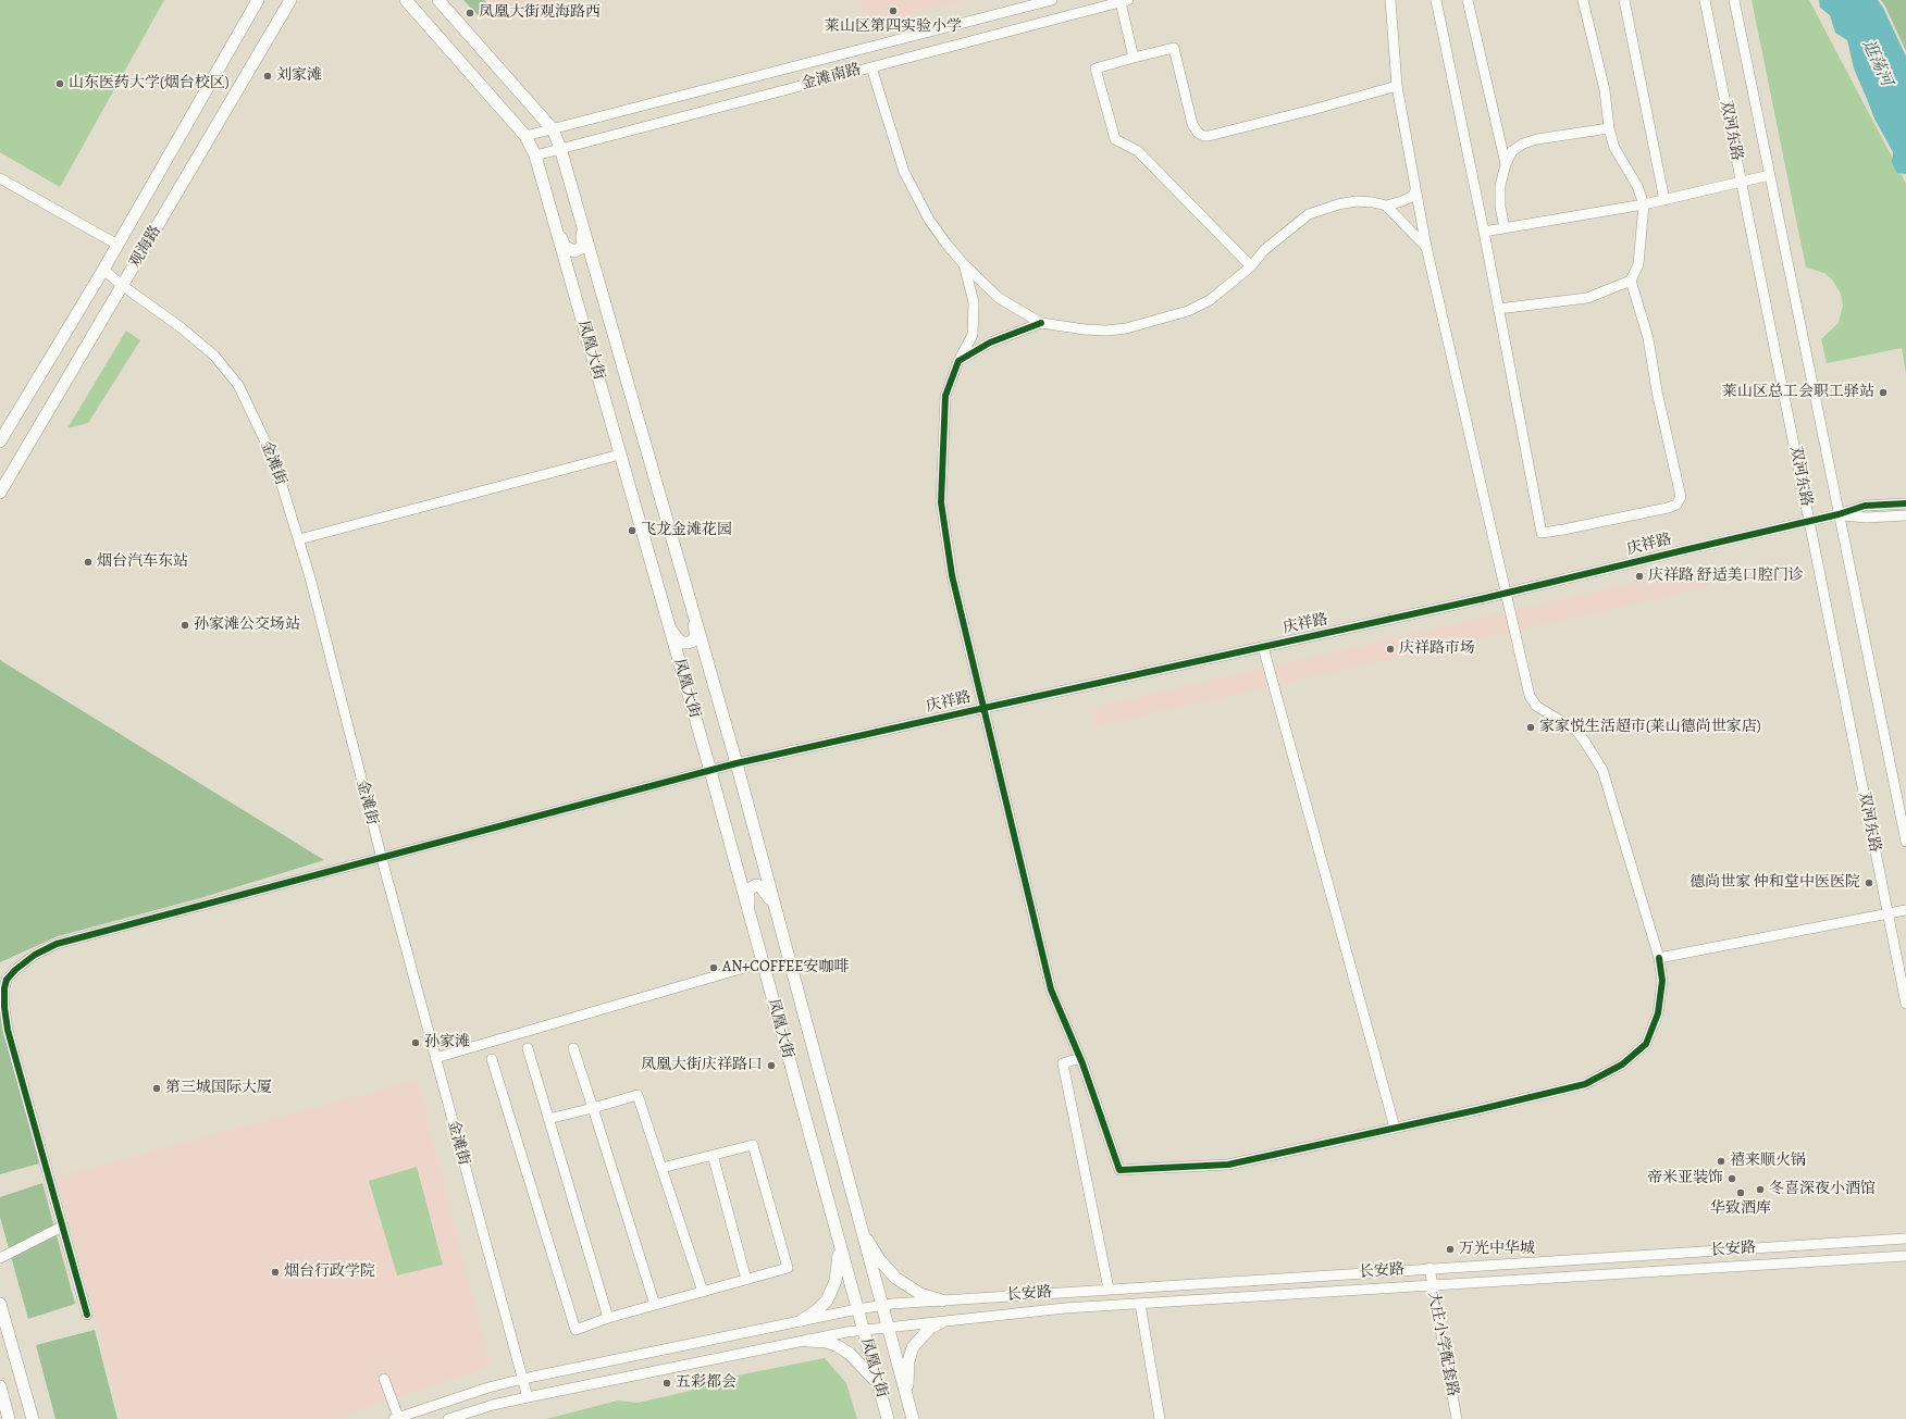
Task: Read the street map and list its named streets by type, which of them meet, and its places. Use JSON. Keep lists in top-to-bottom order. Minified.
{"streets":{"main road":["观海路","凤凰大街"],"street":["金滩南路","双河东路","金滩街","庆祥路","长安路","大庄小学配套路"]},"crossings":[["金滩南路","凤凰大街"],["双河东路","庆祥路"],["观海路","金滩街"],["凤凰大街","庆祥路"],["凤凰大街","长安路"],["金滩街","庆祥路"],["金滩街","长安路"],["长安路","大庄小学配套路"]],"water":["逛荡河"],"places":["莱山区第四实验小学","凤凰大街观海路西","刘家滩","山东医药大学(烟台校区)","莱山区总工会职工驿站","飞龙金滩花园","烟台汽车东站","庆祥路 舒适美口腔门诊","孙家滩公交场站","庆祥路市场","家家悦生活超市(莱山德尚世家店)","德尚世家 仲和堂中医医院","AN+COFFEE安咖啡","孙家滩","凤凰大街庆祥路口","第三城国际大厦","禧来顺火锅","帝米亚装饰","冬喜深夜小酒馆","华致酒库","万光中华城","烟台行政学院","五彩都会"]}
